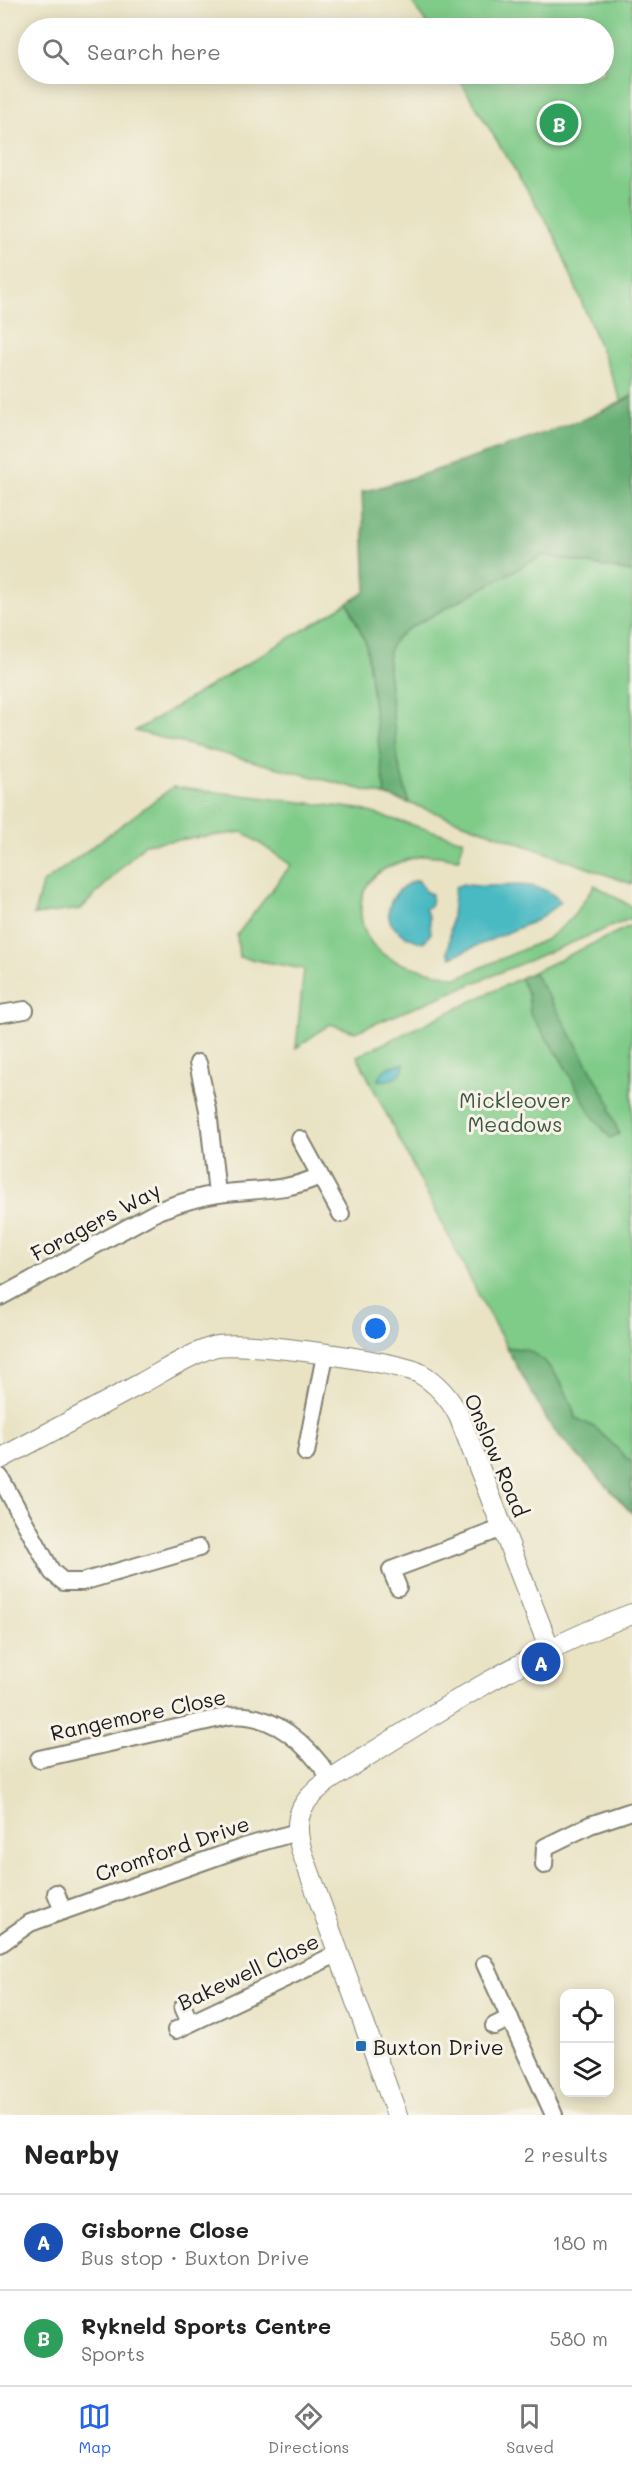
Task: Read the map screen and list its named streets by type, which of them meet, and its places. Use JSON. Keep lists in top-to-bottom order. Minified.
{"streets":{"street":["Foragers Way","Onslow Road","Rangemore Close","Cromford Drive","Bakewell Close"]},"parks":["Mickleover Meadows"],"places":{"transit":["Buxton Drive"]},"page":{"search":"Search here","pins":["B","A"],"heading":["Nearby","2 results"],"list":[{"mark":"A","name":"Gisborne Close","note":"Bus stop · Buxton Drive","value":"180 m"},{"mark":"B","name":"Rykneld Sports Centre","note":"Sports","value":"580 m"}],"nav":["Map","Directions","Saved"]}}
